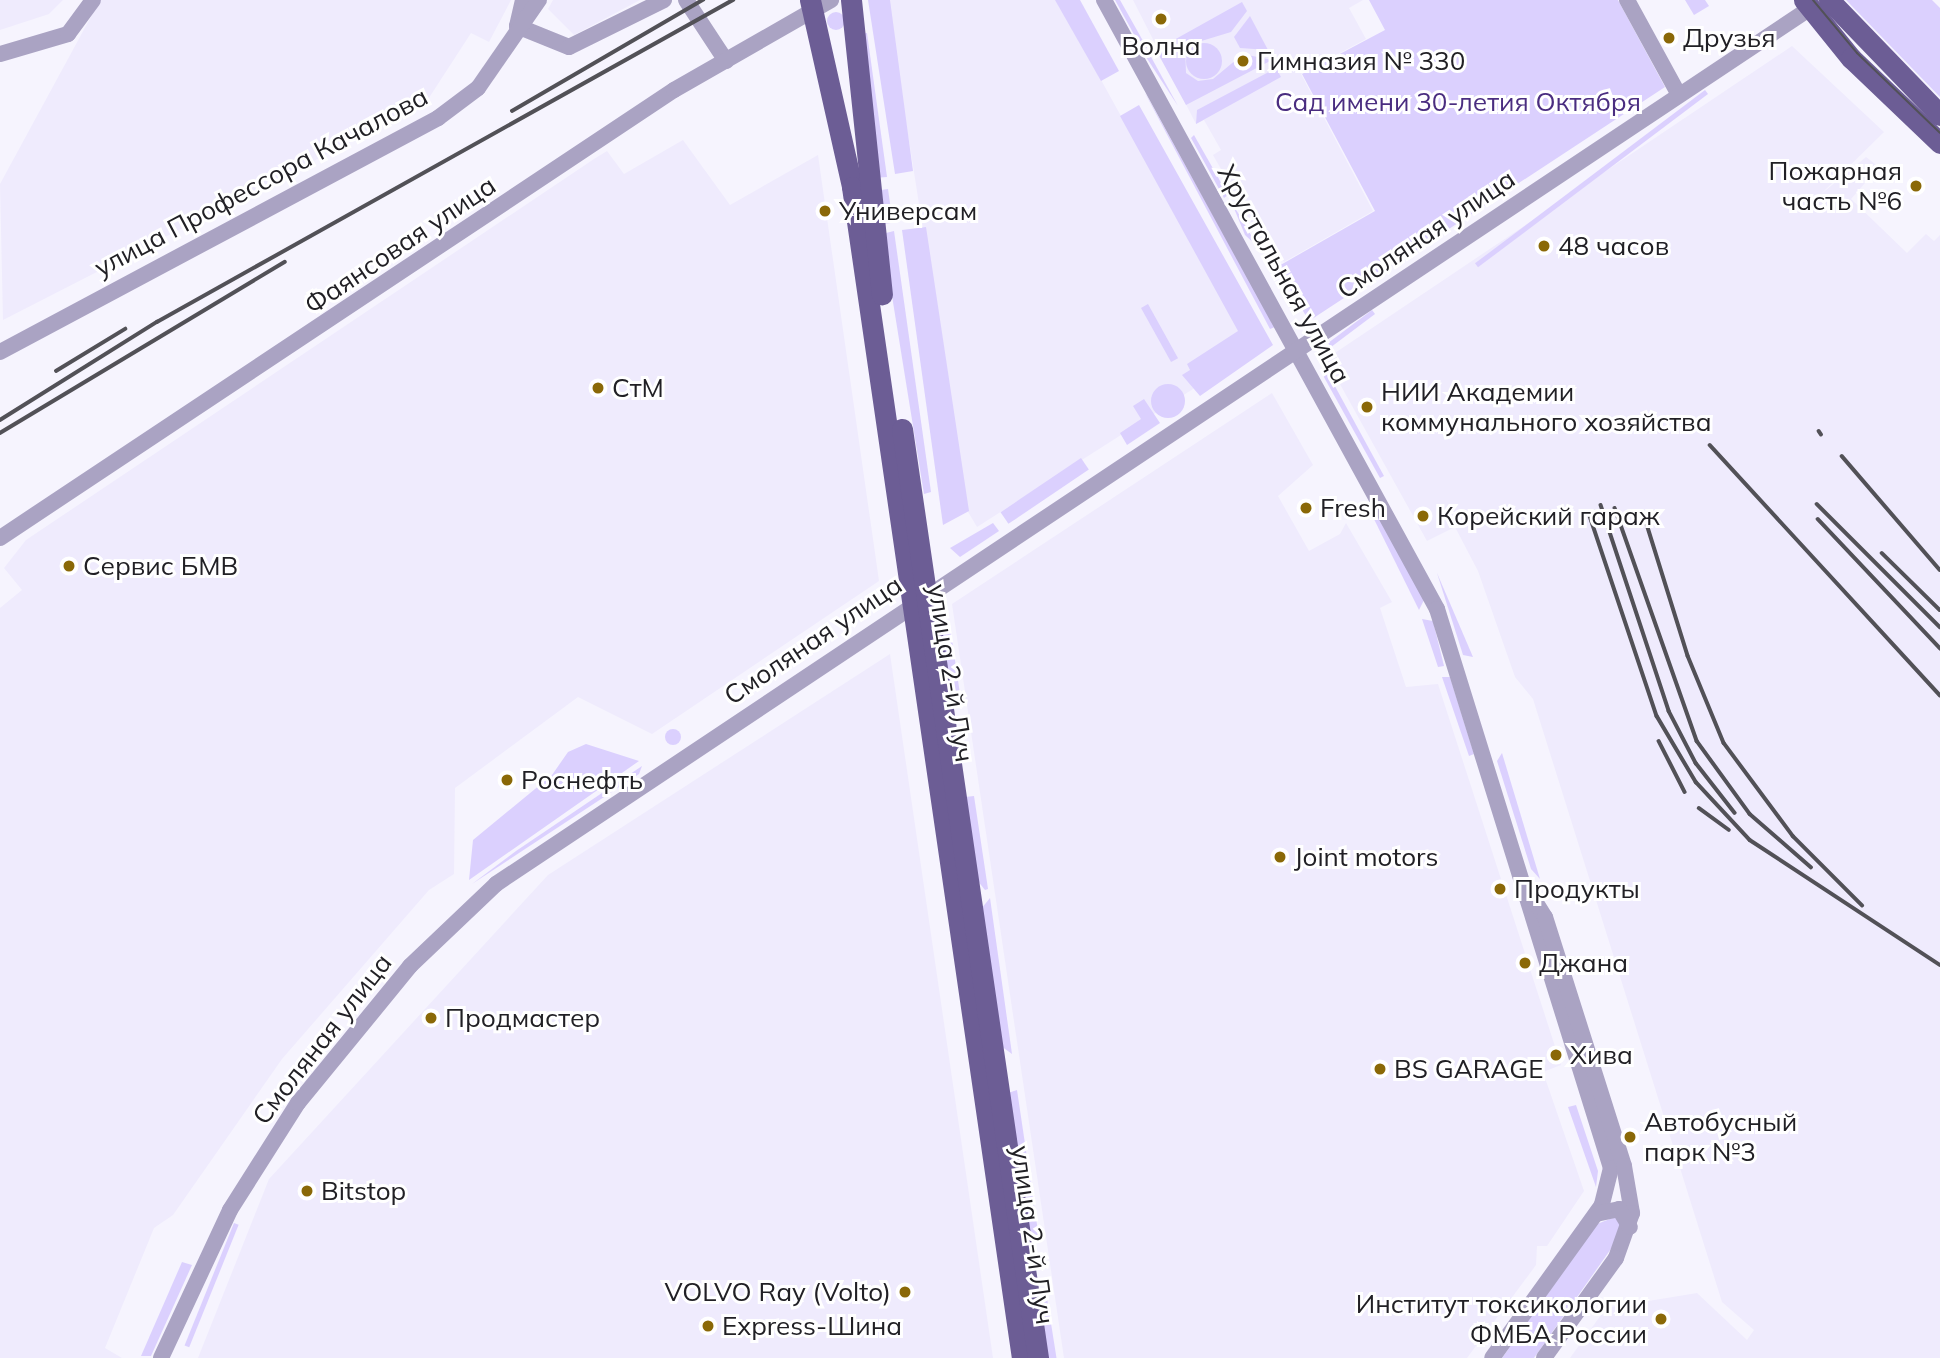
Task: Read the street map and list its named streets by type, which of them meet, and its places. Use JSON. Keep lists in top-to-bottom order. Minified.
{"streets":{"main road":["улица 2-й Луч"],"street":["улица Профессора Качалова","Смоляная улица","Фаянсовая улица","Хрустальная улица"]},"crossings":[["Смоляная улица","Хрустальная улица"],["Смоляная улица","улица 2-й Луч"],["Фаянсовая улица","улица 2-й Луч"]],"parks":["Сад имени 30-летия Октября"],"places":["Волна","Друзья","Гимназия № 330","Пожарная часть №6","Универсам","48 часов","СтМ","НИИ Академии коммунального хозяйства","Fresh","Корейский гараж","Сервис БМВ","Роснефть","Joint motors","Продукты","Джана","Продмастер","Хива","BS GARAGE","Автобусный парк №3","Bitstop","VOLVO Ray (Volto)","Институт токсикологии ФМБА России","Express-Шина"]}
